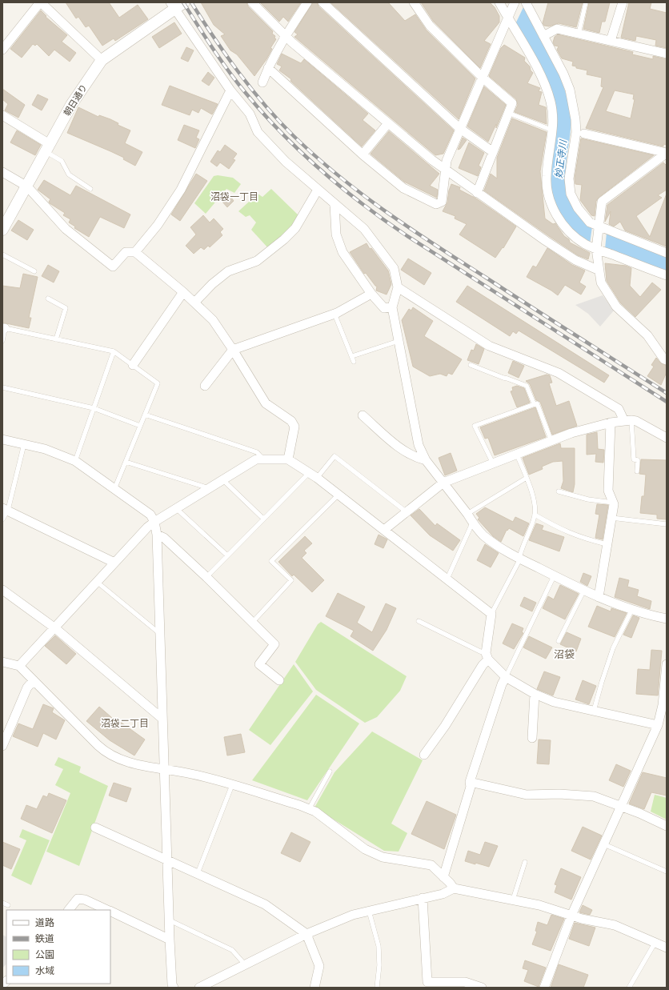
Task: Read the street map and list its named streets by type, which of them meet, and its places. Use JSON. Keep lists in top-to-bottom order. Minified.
{"streets":{"street":["朝日通り"]},"districts":["沼袋一丁目","沼袋","沼袋二丁目"],"water":["妙正寺川"],"legend":["道路","鉄道","公園","水域"]}
